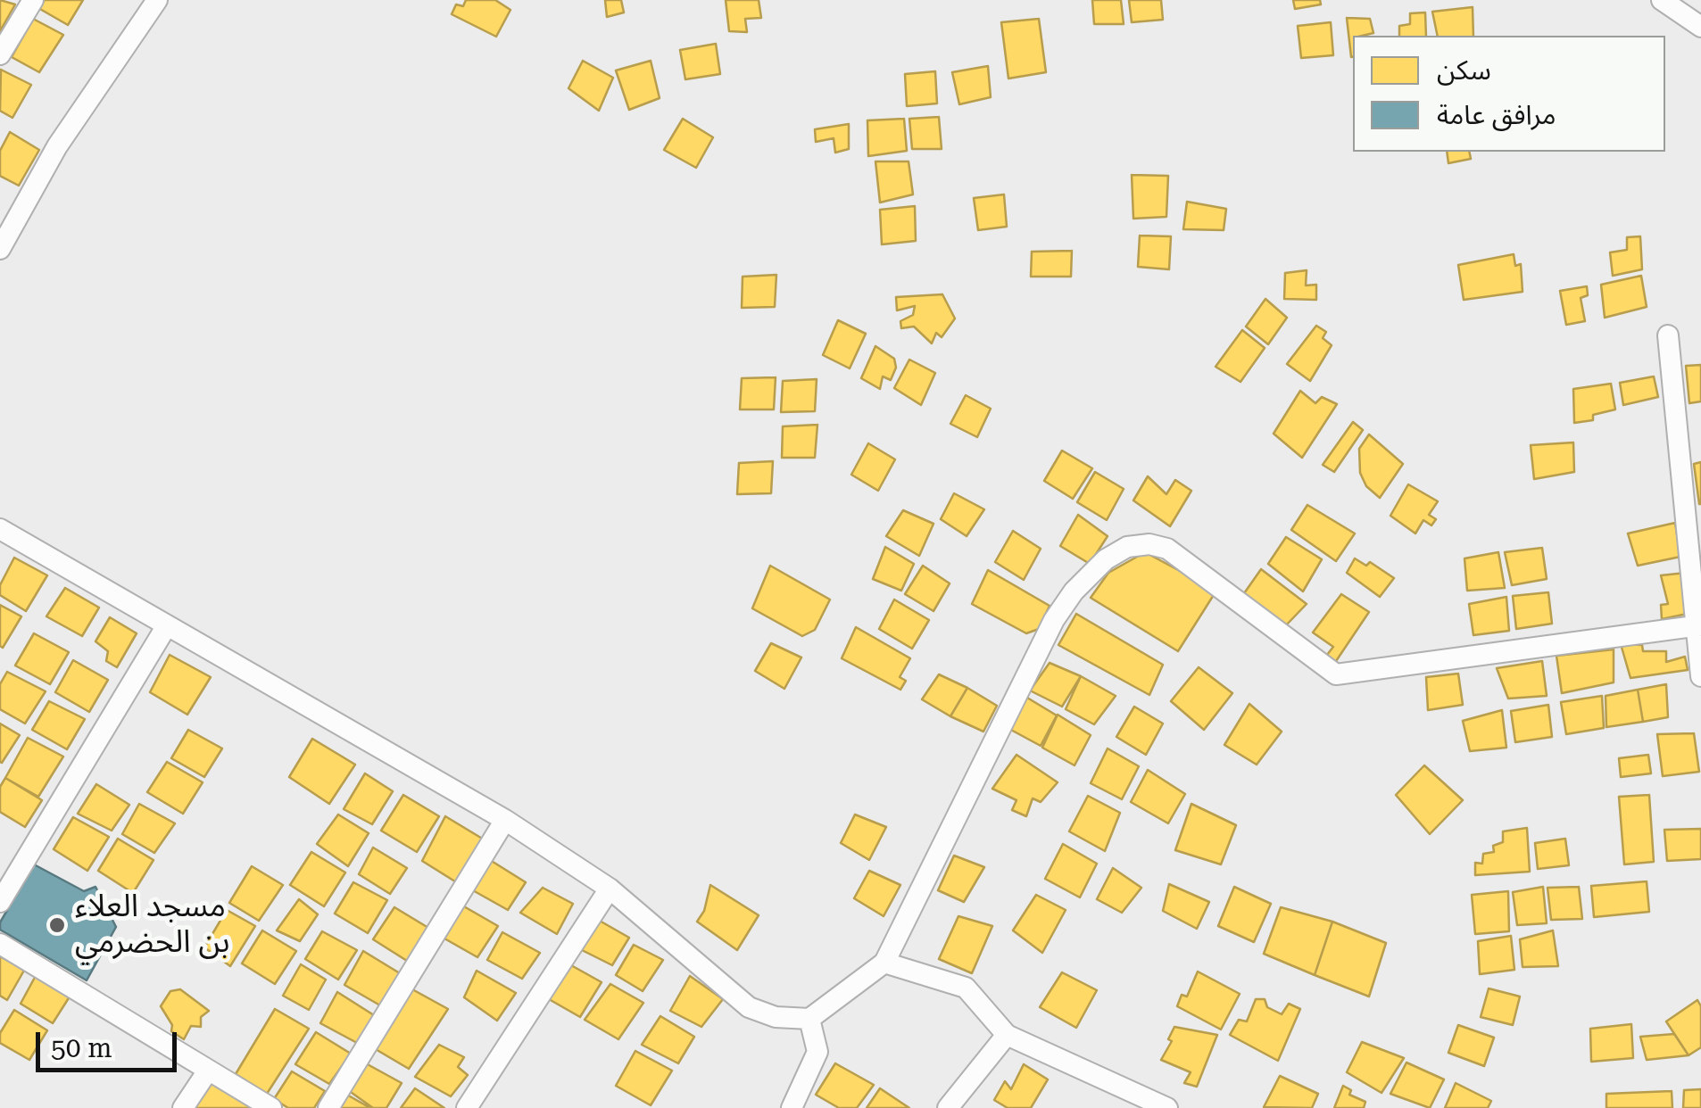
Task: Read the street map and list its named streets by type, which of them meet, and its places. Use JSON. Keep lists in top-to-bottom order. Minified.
{"places":["مسجد العلاء بن الحضرمي"],"legend":["سكن","مرافق عامة"],"scale_bar":"50 m"}
